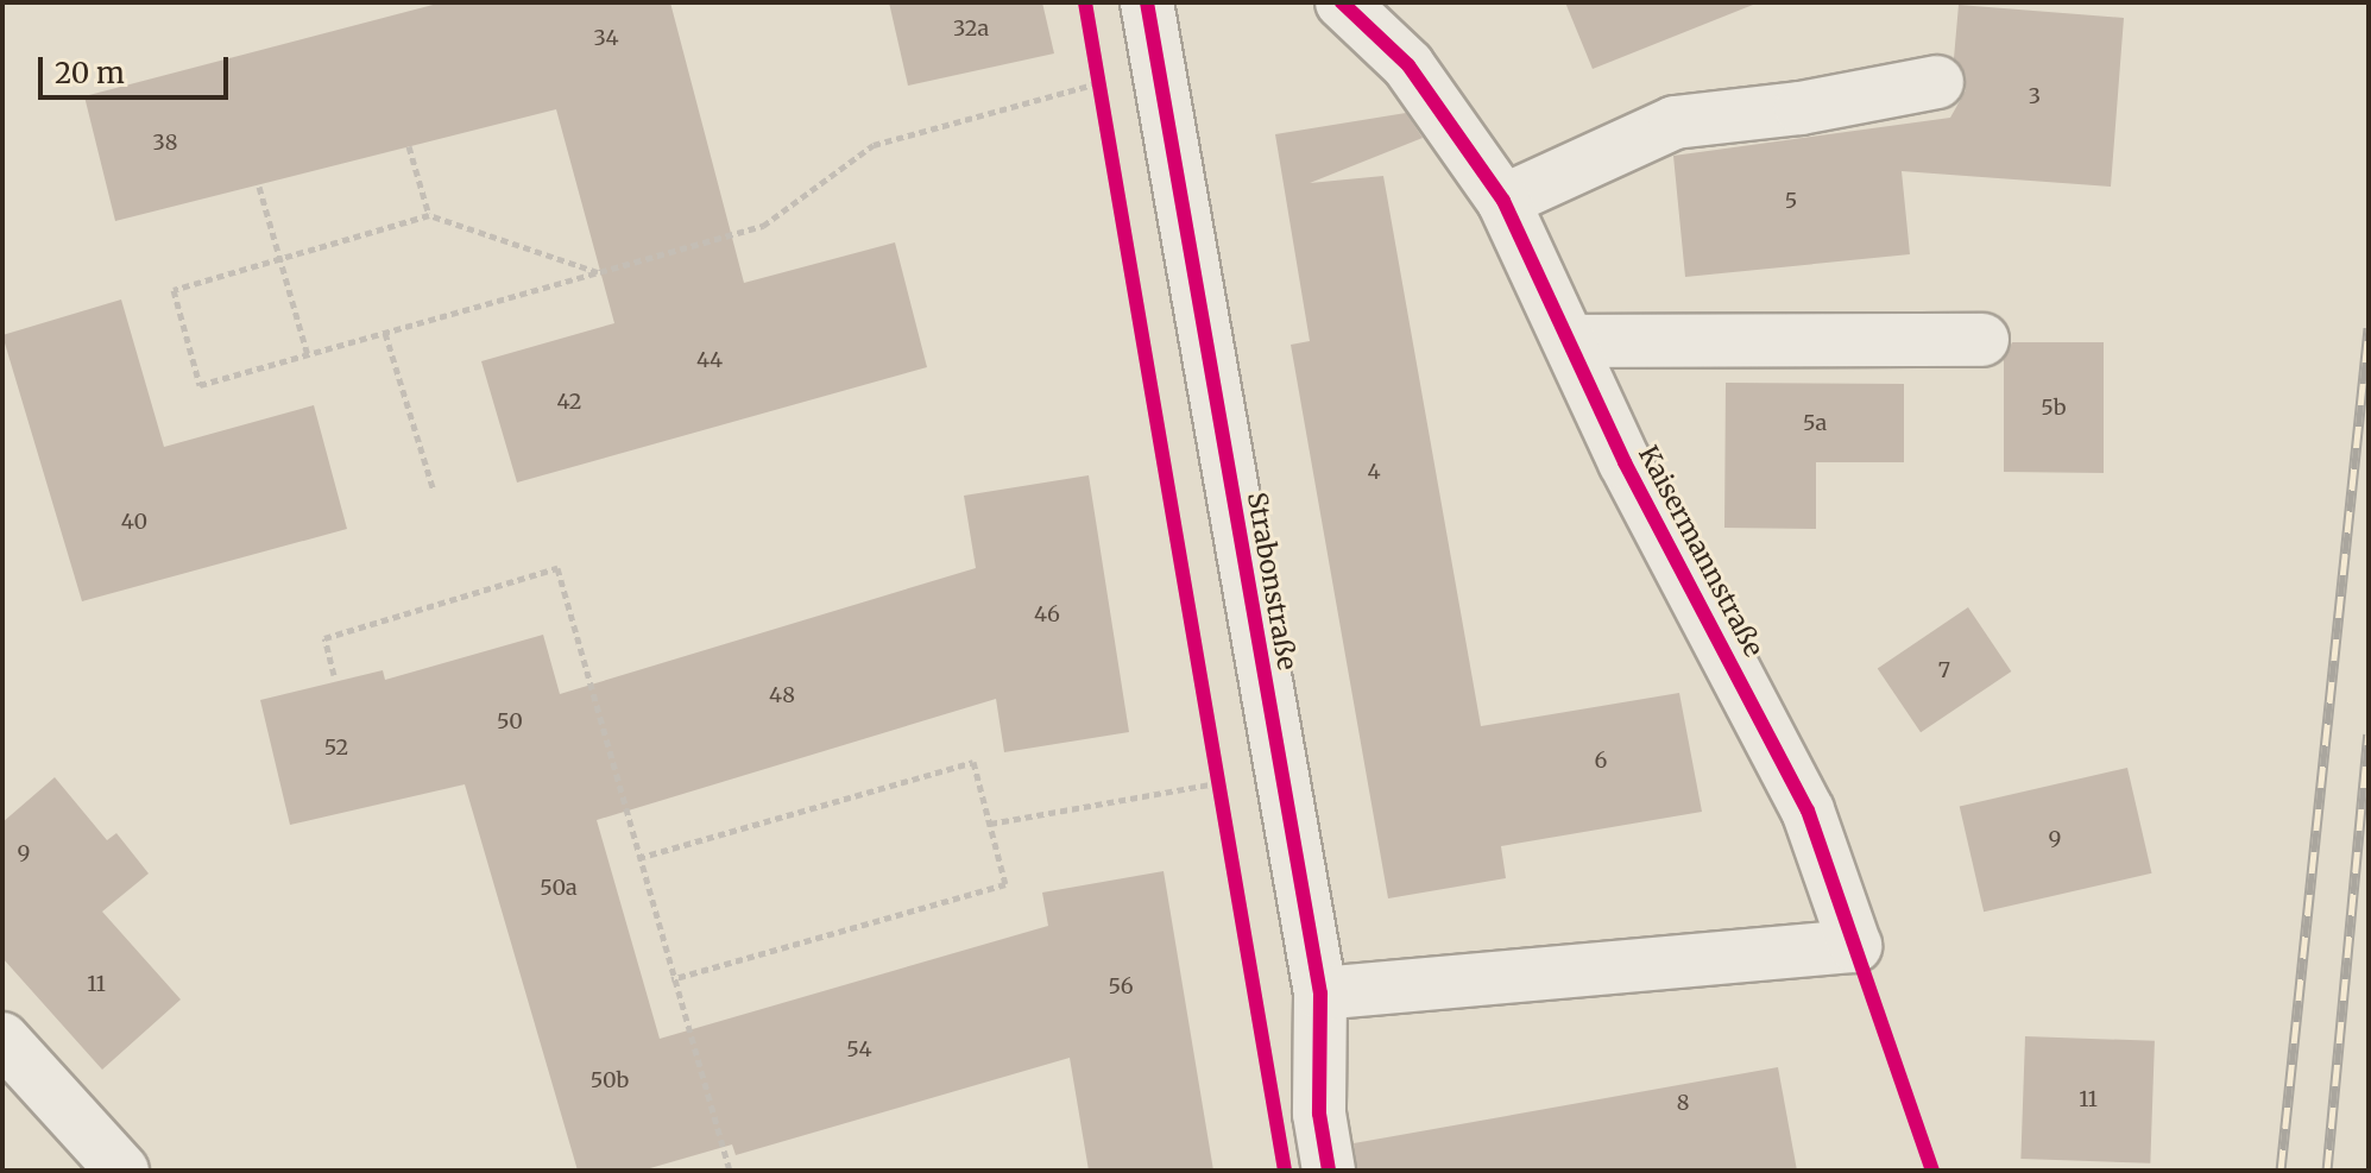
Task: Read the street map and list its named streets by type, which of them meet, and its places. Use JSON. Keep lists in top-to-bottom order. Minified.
{"streets":{"street":["Kaisermannstraße","Strabonstraße"]},"crossings":[["Kaisermannstraße","Strabonstraße"]],"house_numbers":["32a","34","3","38","5","44","42","5b","5a","4","40","46","7","48","50","52","6","9","9","50a","11","56","54","50b","11","8"],"scale_bar":"20 m"}
